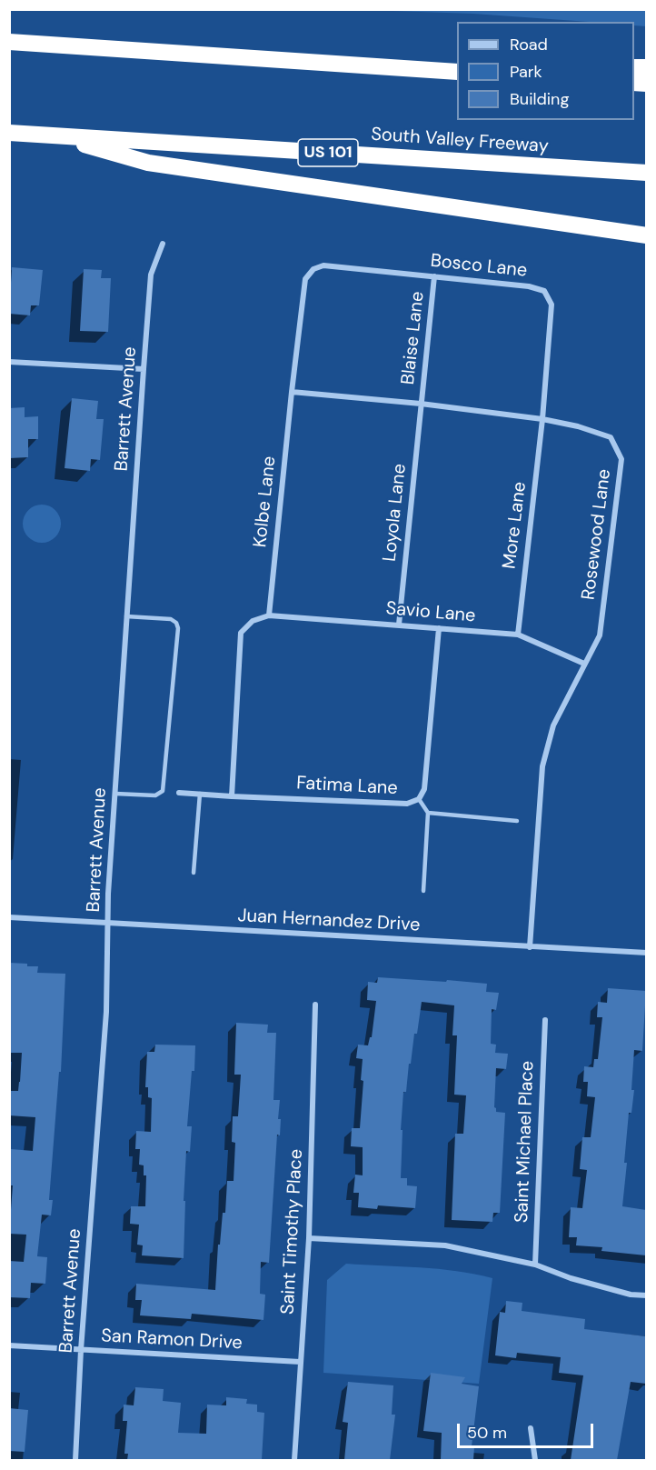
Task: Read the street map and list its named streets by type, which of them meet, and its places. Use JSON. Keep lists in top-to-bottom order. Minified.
{"streets":{"highway":["South Valley Freeway","US 101"],"street":["Bosco Lane","Blaise Lane","Barrett Avenue","Kolbe Lane","Loyola Lane","More Lane","Rosewood Lane","Savio Lane","Fatima Lane","Juan Hernandez Drive","Saint Michael Place","Saint Timothy Place","San Ramon Drive"]},"crossings":[["Bosco Lane","Blaise Lane"],["Bosco Lane","Kolbe Lane"],["Bosco Lane","More Lane"],["Bosco Lane","Rosewood Lane"],["Blaise Lane","Loyola Lane"],["Blaise Lane","Rosewood Lane"],["Barrett Avenue","Juan Hernandez Drive"],["Barrett Avenue","San Ramon Drive"],["Kolbe Lane","Rosewood Lane"],["Kolbe Lane","Savio Lane"],["Loyola Lane","Rosewood Lane"],["Loyola Lane","Savio Lane"],["More Lane","Rosewood Lane"],["More Lane","Savio Lane"],["Rosewood Lane","Savio Lane"],["Rosewood Lane","Juan Hernandez Drive"],["Savio Lane","Fatima Lane"],["Saint Timothy Place","San Ramon Drive"]],"legend":["Road","Park","Building"],"scale_bar":"50 m"}
